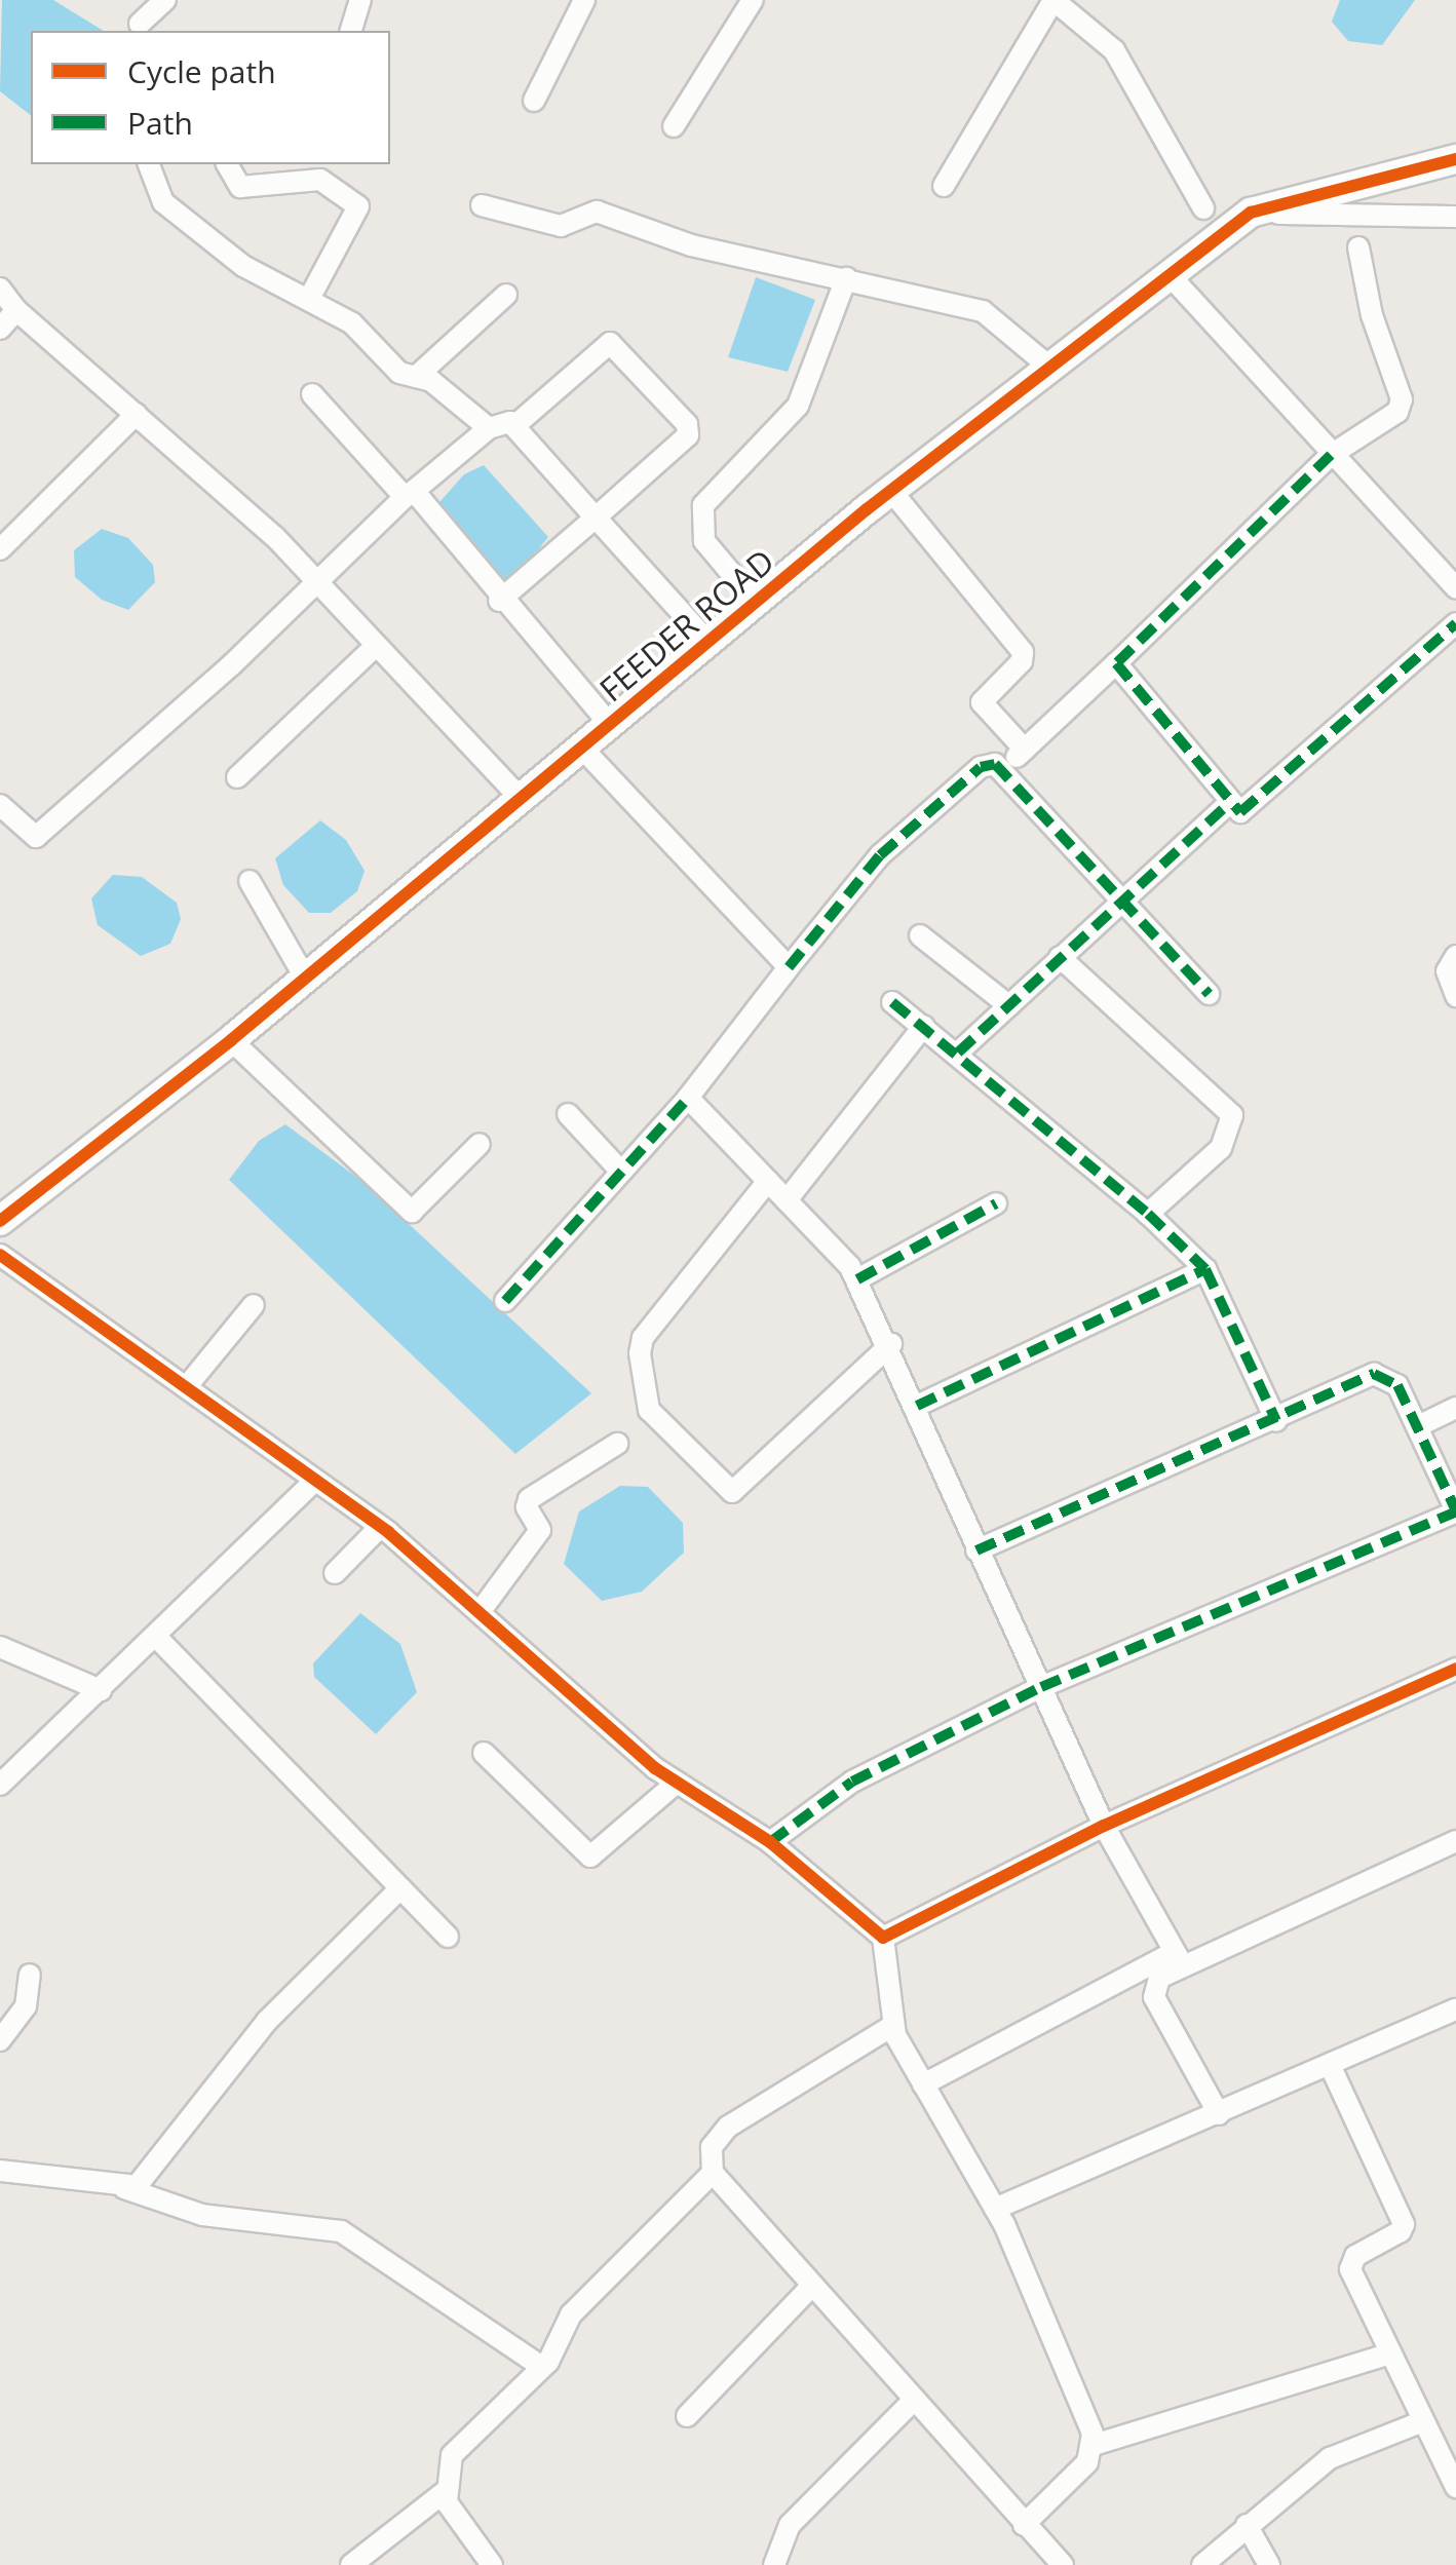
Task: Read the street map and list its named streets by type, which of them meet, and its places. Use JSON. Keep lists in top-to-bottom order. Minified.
{"streets":{"street":["FEEDER ROAD"]},"legend":["Cycle path","Path"]}
